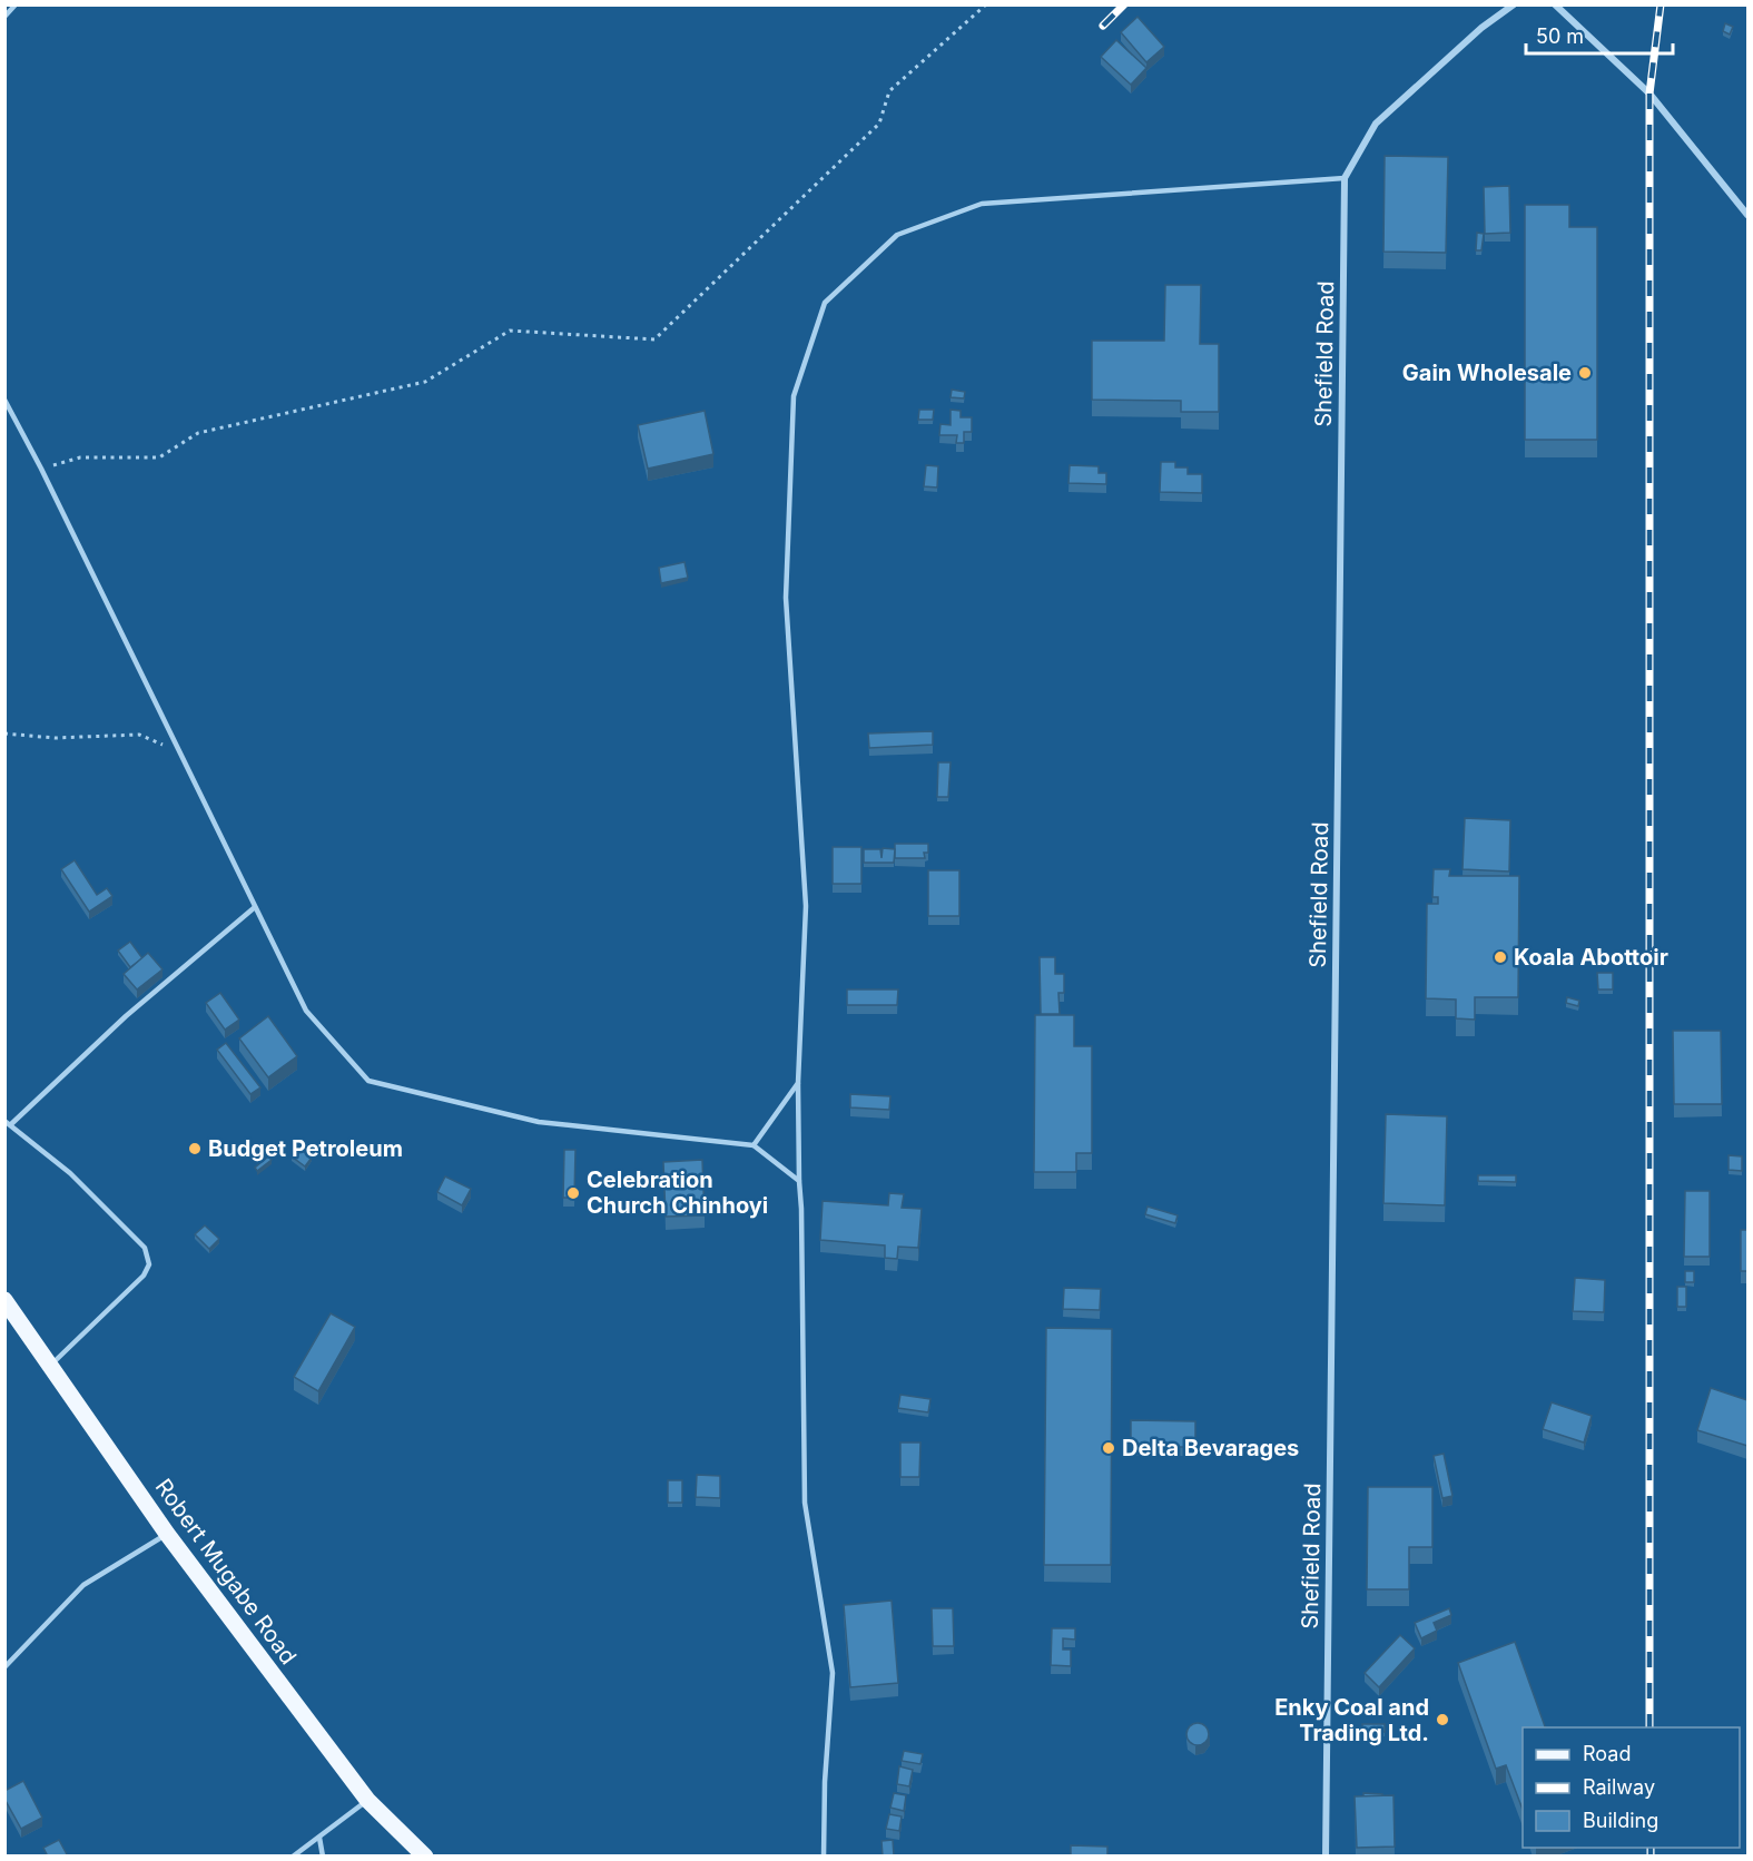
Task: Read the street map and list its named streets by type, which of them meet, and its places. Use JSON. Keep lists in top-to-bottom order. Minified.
{"streets":{"main road":["Robert Mugabe Road"],"street":["Shefield Road"]},"places":["Gain Wholesale","Koala Abottoir","Budget Petroleum","Celebration Church Chinhoyi","Delta Bevarages","Enky Coal and Trading Ltd."],"legend":["Road","Railway","Building"],"scale_bar":"50 m"}
